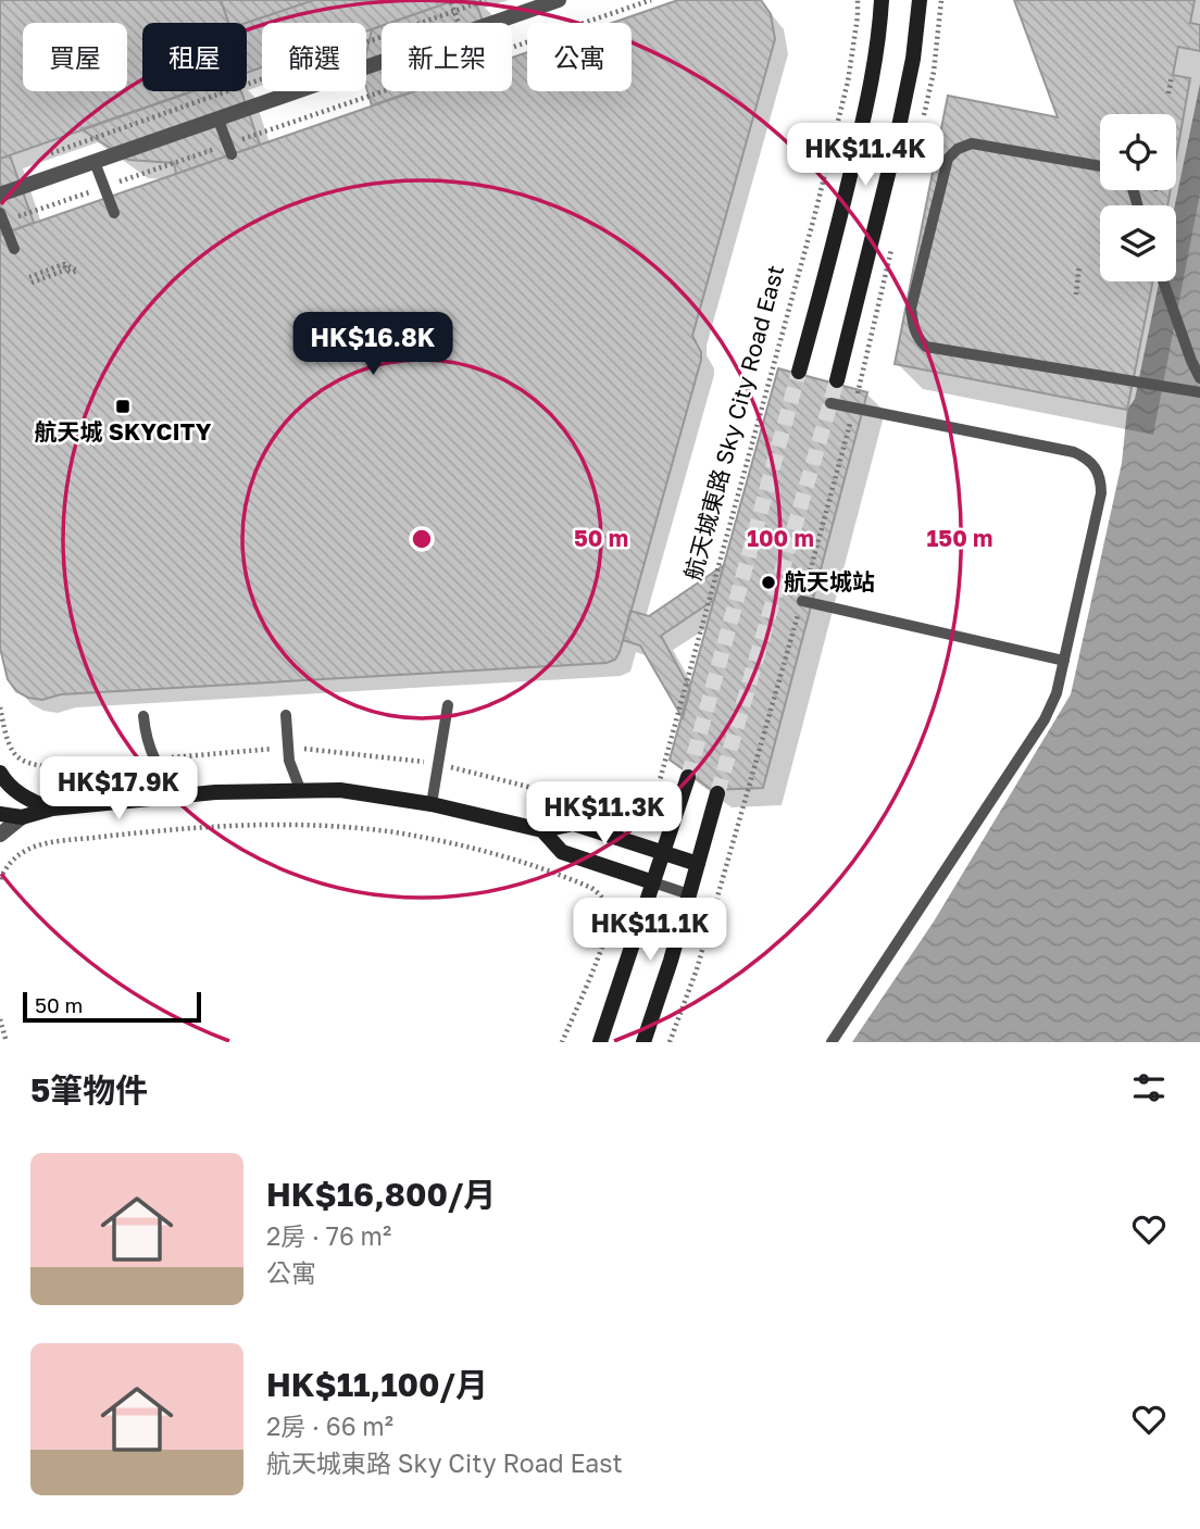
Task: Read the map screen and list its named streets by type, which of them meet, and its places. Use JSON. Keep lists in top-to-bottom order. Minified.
{"streets":{"path":["航天城東路 Sky City Road East"]},"places":{"transit":["航天城 SKYCITY"],"other":["航天城站"]},"scale_bar":"50 m","page":{"chip":["買屋","租屋","篩選","新上架","公寓"],"price":["HK$11.4K","HK$16.8K","HK$17.9K","HK$11.3K","HK$11.1K"],"scale":"50 m","heading":"5筆物件","list":[{"name":"HK$16,800/月","note":"2房 · 76 m² · 公寓"},{"name":"HK$11,100/月","note":"2房 · 66 m² · 航天城東路 Sky City Road East"}]},"rings":["50 m","100 m","150 m"]}
